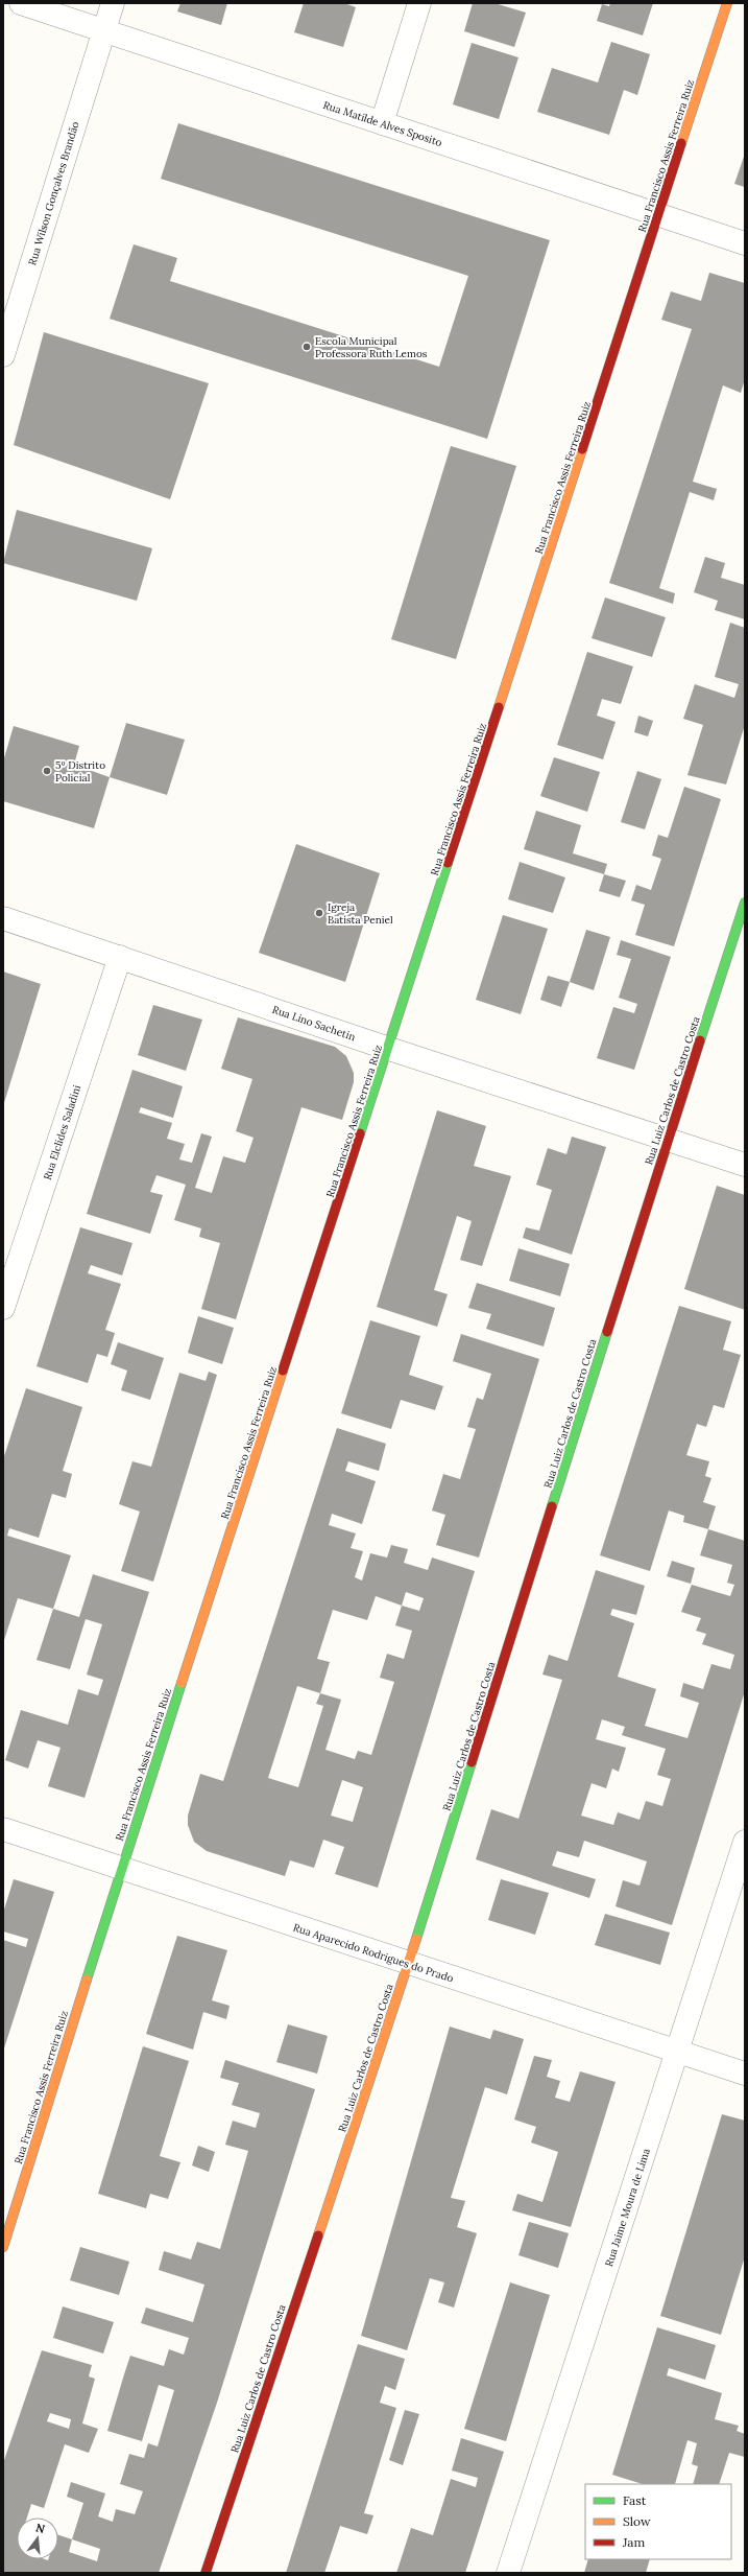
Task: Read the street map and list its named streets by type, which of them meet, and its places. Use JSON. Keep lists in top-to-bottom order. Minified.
{"streets":{"street":["Rua Matilde Alves Sposito","Rua Francisco Assis Ferreira Ruiz","Rua Wilson Gonçalves Brandão","Rua Lino Sachetin","Rua Luiz Carlos de Castro Costa","Rua Elclides Saladini","Rua Aparecido Rodrigues do Prado","Rua Jaime Moura de Lima"]},"crossings":[["Rua Matilde Alves Sposito","Rua Francisco Assis Ferreira Ruiz"],["Rua Matilde Alves Sposito","Rua Wilson Gonçalves Brandão"],["Rua Francisco Assis Ferreira Ruiz","Rua Lino Sachetin"],["Rua Francisco Assis Ferreira Ruiz","Rua Aparecido Rodrigues do Prado"],["Rua Lino Sachetin","Rua Luiz Carlos de Castro Costa"],["Rua Lino Sachetin","Rua Elclides Saladini"],["Rua Luiz Carlos de Castro Costa","Rua Aparecido Rodrigues do Prado"],["Rua Aparecido Rodrigues do Prado","Rua Jaime Moura de Lima"]],"places":["Escola Municipal Professora Ruth Lemos","5º Distrito Policial","Igreja Batista Peniel"],"legend":["Fast","Slow","Jam"],"north":"top"}
